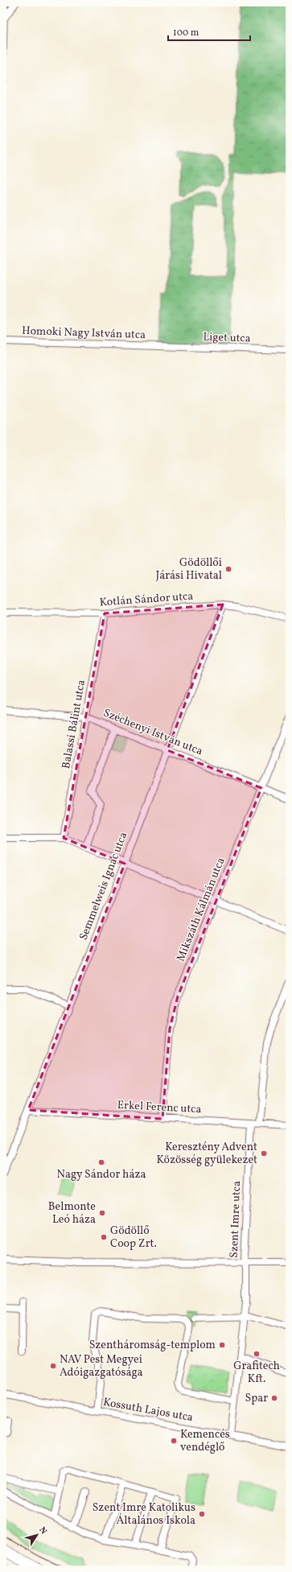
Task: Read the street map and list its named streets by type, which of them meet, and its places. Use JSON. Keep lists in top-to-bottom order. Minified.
{"streets":{"street":["Homoki Nagy István utca","Liget utca","Kotlán Sándor utca","Balassi Bálint utca","Széchenyi István utca","Semmelweis Ignác utca","Mikszáth Kálmán utca","Erkel Ferenc utca","Szent Imre utca","Kossuth Lajos utca"]},"crossings":[["Homoki Nagy István utca","Liget utca"],["Kotlán Sándor utca","Balassi Bálint utca"],["Kotlán Sándor utca","Semmelweis Ignác utca"],["Balassi Bálint utca","Széchenyi István utca"],["Széchenyi István utca","Semmelweis Ignác utca"],["Széchenyi István utca","Mikszáth Kálmán utca"],["Semmelweis Ignác utca","Erkel Ferenc utca"],["Mikszáth Kálmán utca","Erkel Ferenc utca"],["Erkel Ferenc utca","Szent Imre utca"],["Szent Imre utca","Kossuth Lajos utca"]],"places":["Gödöllői Járási Hivatal","Keresztény Advent Közösség gyülekezet","Nagy Sándor háza","Belmonte Leó háza","Gödöllő Coop Zrt.","Szentháromság-templom","Grafitech Kft.","NAV Pest Megyei Adóigazgatósága","Spar","Kemencés vendéglő","Szent Imre Katolikus Általános Iskola"],"scale_bar":"100 m","north":"top right"}
